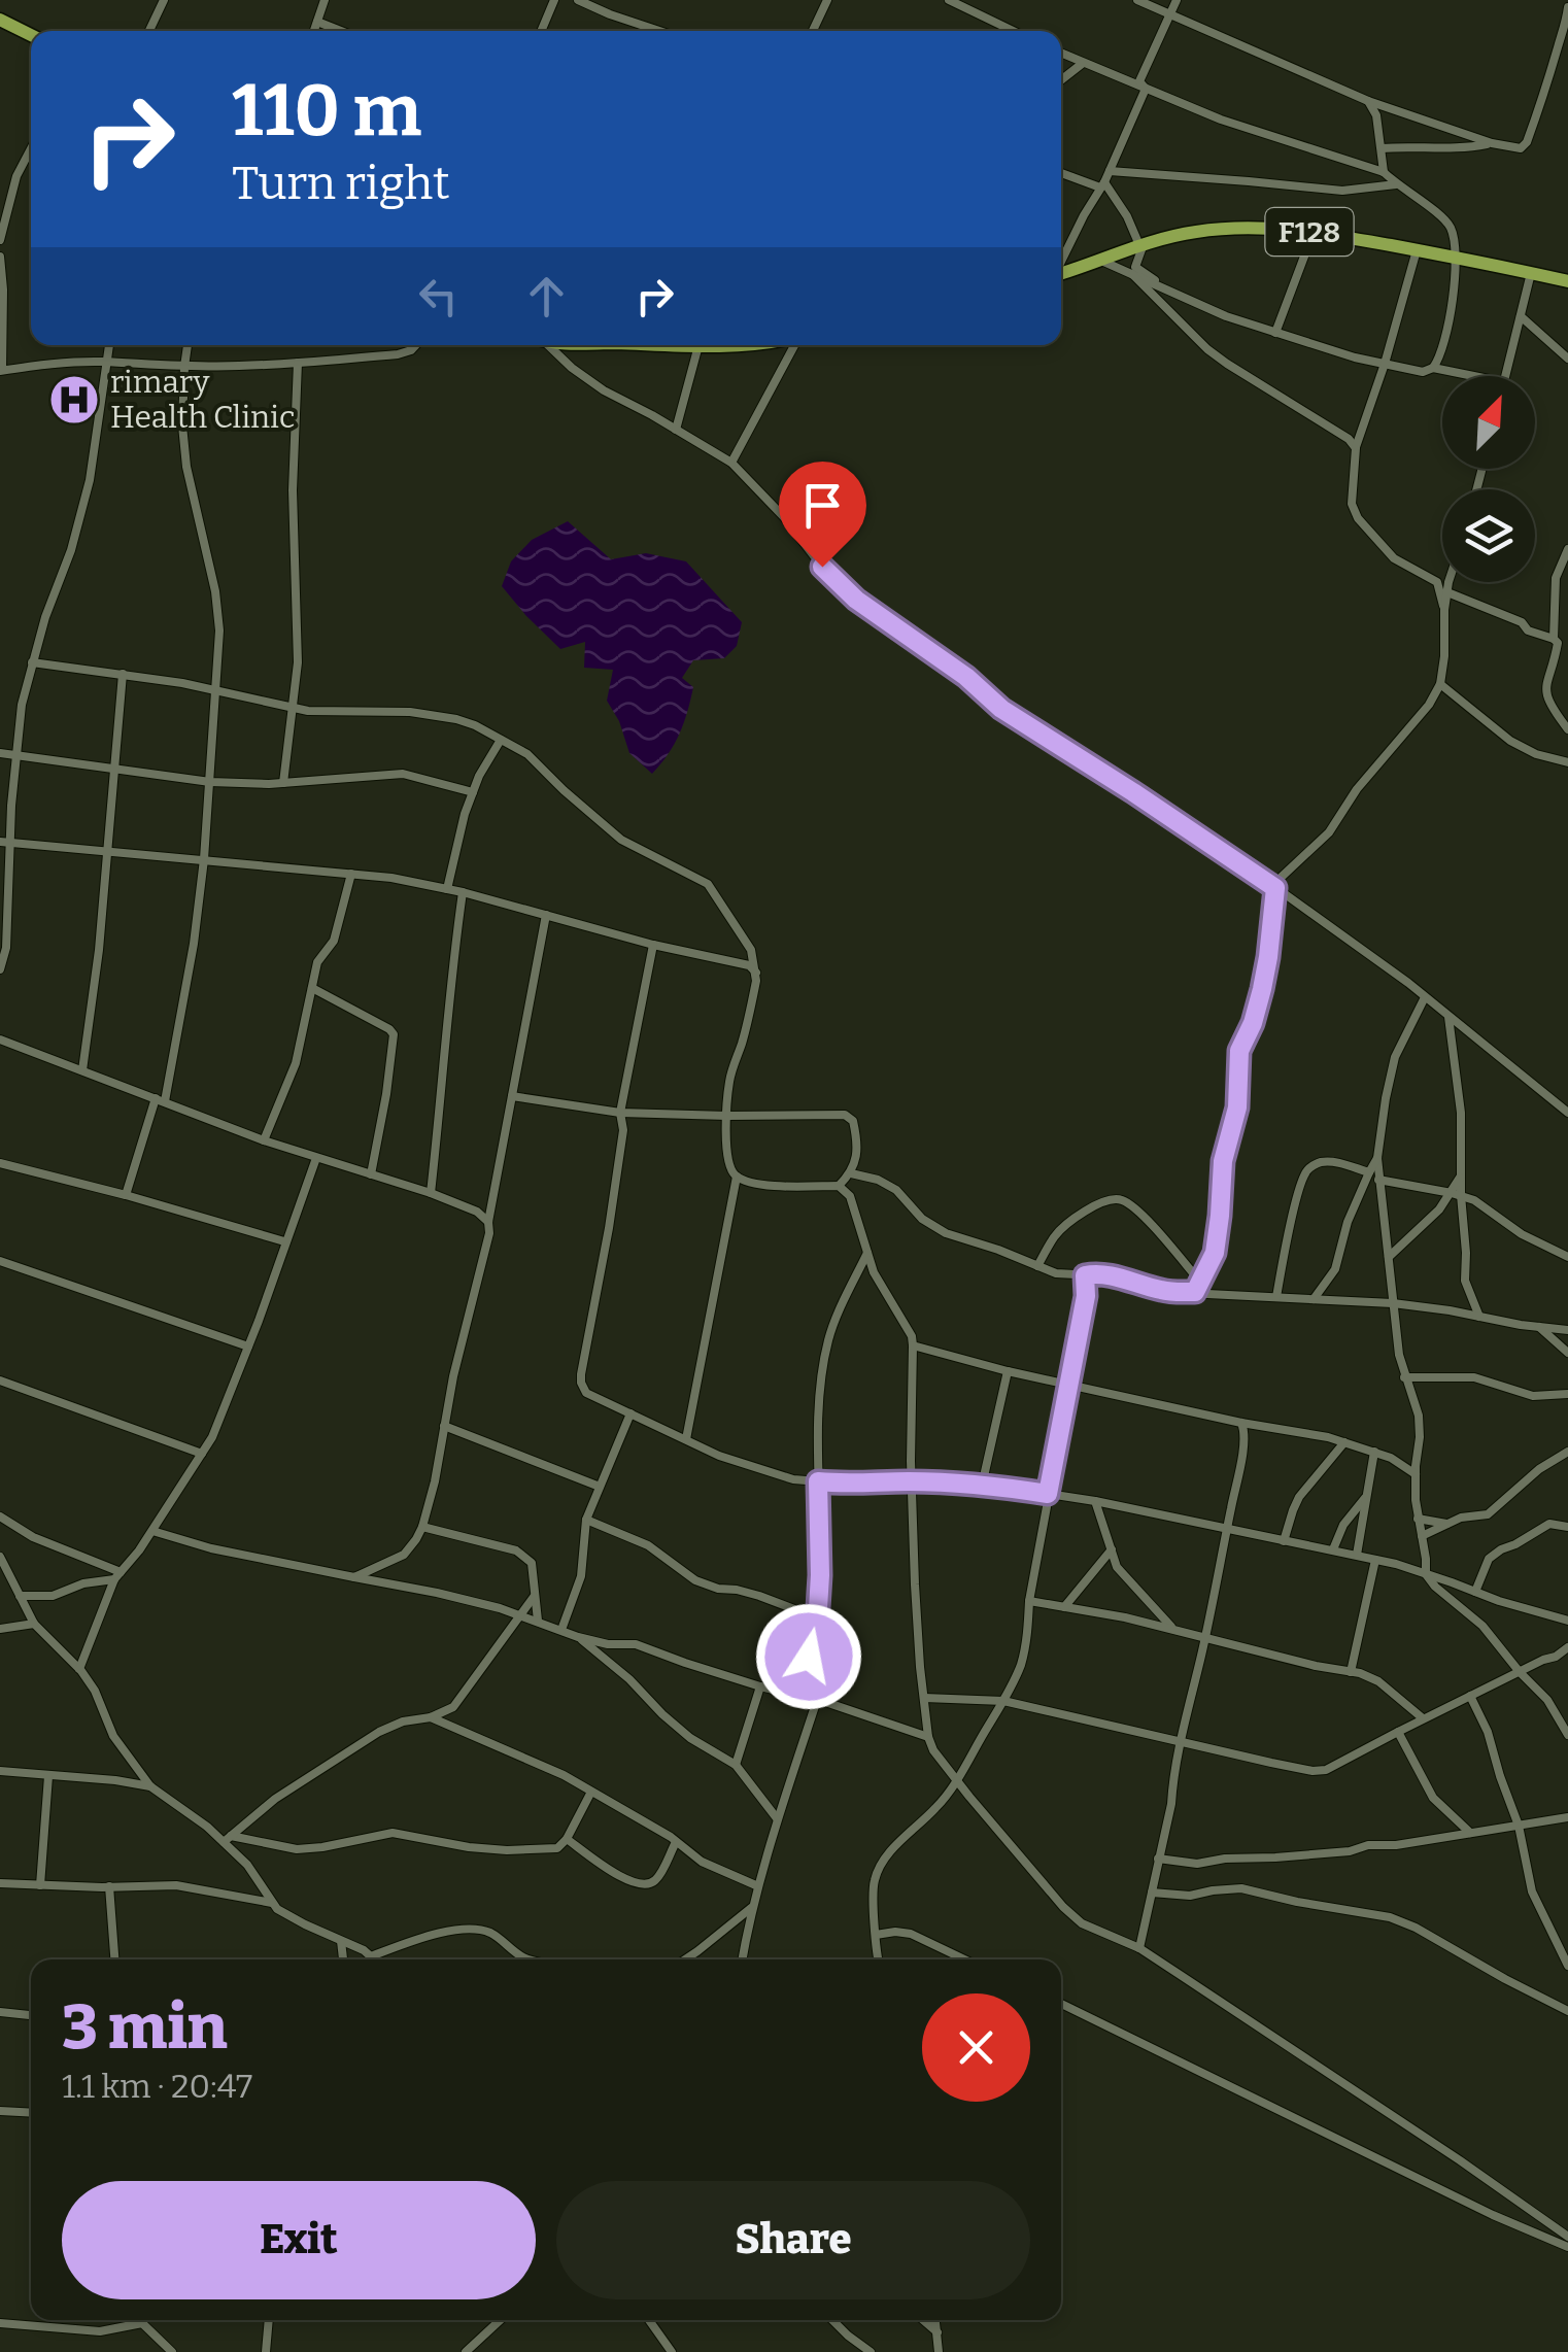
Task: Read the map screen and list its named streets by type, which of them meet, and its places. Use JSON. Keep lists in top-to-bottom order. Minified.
{"streets":{"main road":["F128"]},"places":{"hospital":["rimary Health Clinic"]},"north":"top right","page":{"turn":["110 m","Turn right"],"heading":["3 min","1.1 km · 20:47"],"buttons":["Exit","Share"]}}
